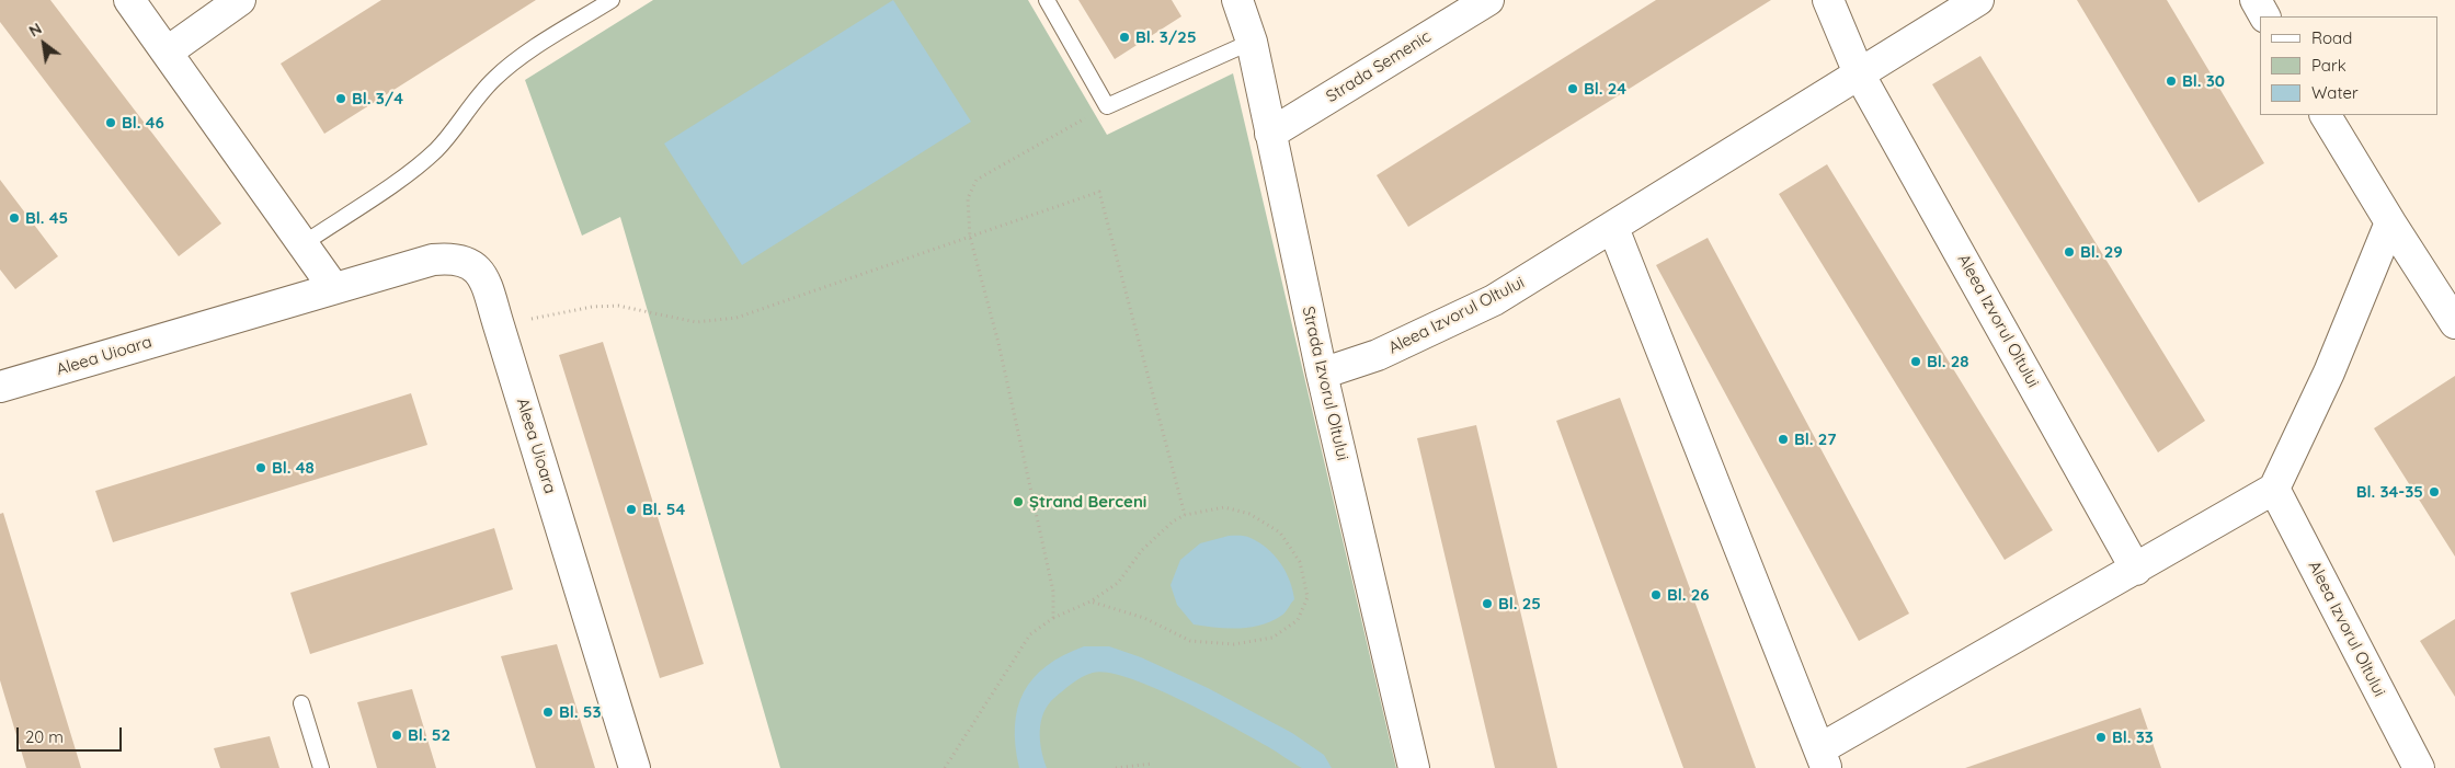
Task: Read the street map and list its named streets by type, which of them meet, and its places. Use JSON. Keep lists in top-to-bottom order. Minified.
{"streets":{"street":["Strada Semenic","Aleea Izvorul Oltului","Aleea Uioara","Strada Izvorul Oltului"]},"crossings":[["Strada Semenic","Strada Izvorul Oltului"],["Aleea Izvorul Oltului","Strada Izvorul Oltului"]],"places":["Bl. 3/25","Bl. 30","Bl. 24","Bl. 3/4","Bl. 46","Bl. 45","Bl. 29","Bl. 28","Bl. 27","Bl. 48","Bl. 34-35","Ștrand Berceni","Bl. 54","Bl. 26","Bl. 25","Bl. 53","Bl. 52","Bl. 33"],"legend":["Road","Park","Water"],"scale_bar":"20 m","north":"top left"}
